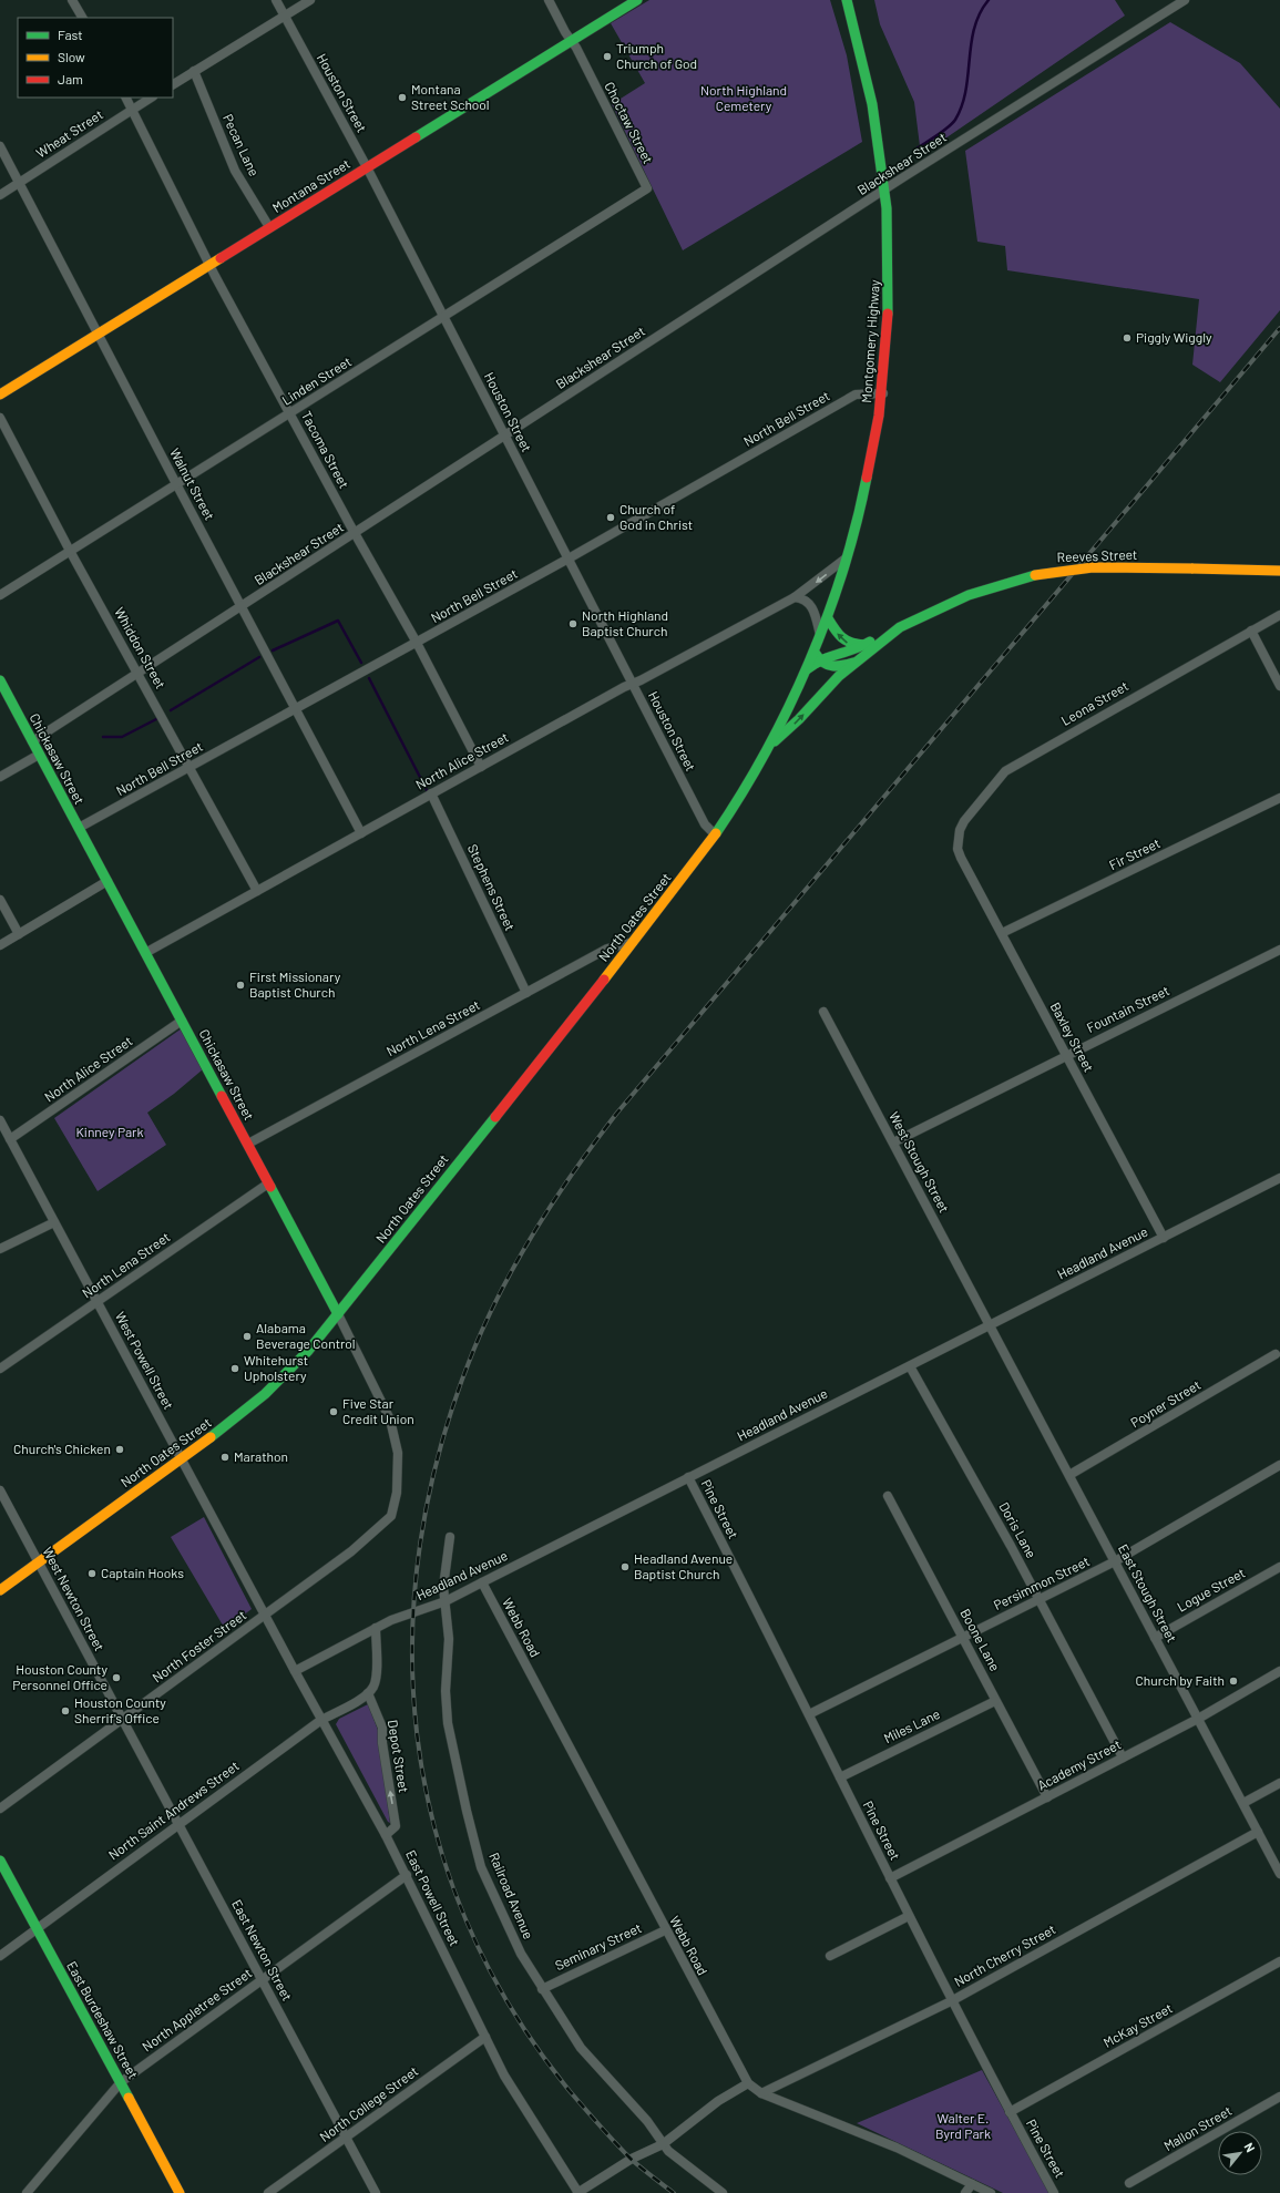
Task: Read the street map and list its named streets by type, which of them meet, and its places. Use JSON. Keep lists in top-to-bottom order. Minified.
{"streets":{"main road":["Montana Street","Montgomery Highway","Reeves Street","Chickasaw Street","North Oates Street","East Burdeshaw Street"],"street":["Houston Street","Choctaw Street","Wheat Street","Pecan Lane","Blackshear Street","Linden Street","North Bell Street","Tacoma Street","Walnut Street","Whiddon Street","Leona Street","North Alice Street","Fir Street","Stephens Street","Fountain Street","North Lena Street","Baxley Street","West Stough Street","Headland Avenue","West Powell Street","Poyner Street","Pine Street","Doris Lane","Persimmon Street","Logue Street","East Stough Street","West Newton Street","Webb Road","Boone Lane","North Foster Street","Miles Lane","Depot Street","Academy Street","North Saint Andrews Street","Railroad Avenue","East Powell Street","Seminary Street","East Newton Street","North Cherry Street","North Appletree Street","McKay Street","North College Street","Mallon Street"]},"crossings":[["Houston Street","Blackshear Street"],["Houston Street","Montana Street"],["Houston Street","Linden Street"],["Houston Street","North Bell Street"],["Houston Street","North Alice Street"],["Houston Street","North Oates Street"],["Choctaw Street","Montana Street"],["Choctaw Street","Linden Street"],["Wheat Street","Tacoma Street"],["Wheat Street","Walnut Street"],["Pecan Lane","Montana Street"],["Blackshear Street","Montgomery Highway"],["Blackshear Street","Tacoma Street"],["Blackshear Street","Walnut Street"],["Blackshear Street","Whiddon Street"],["Blackshear Street","Chickasaw Street"],["Montana Street","Tacoma Street"],["Montana Street","Walnut Street"],["Montgomery Highway","North Bell Street"],["Montgomery Highway","Reeves Street"],["Montgomery Highway","North Alice Street"],["Montgomery Highway","North Oates Street"],["Linden Street","Tacoma Street"],["Linden Street","Walnut Street"],["Linden Street","Whiddon Street"],["North Bell Street","Tacoma Street"],["North Bell Street","Walnut Street"],["North Bell Street","Whiddon Street"],["North Bell Street","Chickasaw Street"],["Tacoma Street","North Alice Street"],["Walnut Street","North Alice Street"],["Reeves Street","North Oates Street"],["Whiddon Street","North Alice Street"],["Leona Street","Baxley Street"],["Chickasaw Street","North Alice Street"],["Chickasaw Street","North Oates Street"],["Chickasaw Street","North Lena Street"],["Chickasaw Street","North Foster Street"],["North Alice Street","Stephens Street"],["North Alice Street","West Powell Street"],["Fir Street","Baxley Street"],["Stephens Street","North Lena Street"],["North Oates Street","North Lena Street"],["North Oates Street","West Powell Street"],["North Oates Street","West Newton Street"],["Fountain Street","Baxley Street"],["Fountain Street","West Stough Street"],["North Lena Street","West Powell Street"],["Baxley Street","Headland Avenue"],["West Stough Street","Headland Avenue"],["West Stough Street","East Stough Street"],["Headland Avenue","Pine Street"],["Headland Avenue","Doris Lane"],["Headland Avenue","East Stough Street"],["Headland Avenue","Webb Road"],["Headland Avenue","Railroad Avenue"],["Headland Avenue","East Powell Street"],["West Powell Street","North Foster Street"],["West Powell Street","East Powell Street"],["Poyner Street","East Stough Street"],["Pine Street","Persimmon Street"],["Pine Street","Miles Lane"],["Pine Street","Academy Street"],["Pine Street","North Cherry Street"],["Pine Street","McKay Street"],["Doris Lane","Persimmon Street"],["Doris Lane","Academy Street"],["Persimmon Street","East Stough Street"],["Persimmon Street","Boone Lane"],["Logue Street","East Stough Street"],["East Stough Street","Academy Street"],["East Stough Street","North Cherry Street"],["West Newton Street","North Foster Street"],["West Newton Street","East Newton Street"],["Webb Road","Seminary Street"],["Webb Road","North Cherry Street"],["Boone Lane","Miles Lane"],["Boone Lane","Academy Street"],["North Foster Street","East Powell Street"],["North Foster Street","East Newton Street"],["Depot Street","North Saint Andrews Street"],["Depot Street","East Powell Street"],["North Saint Andrews Street","East Powell Street"],["North Saint Andrews Street","East Newton Street"],["North Saint Andrews Street","East Burdeshaw Street"],["Railroad Avenue","Seminary Street"],["East Powell Street","North Appletree Street"],["East Powell Street","North College Street"],["East Newton Street","North Appletree Street"],["East Newton Street","North College Street"],["North Appletree Street","East Burdeshaw Street"]],"one_way":["Depot Street"],"parks":["North Highland Cemetery","Kinney Park","Walter E. Byrd Park"],"places":["Triumph Church of God","Montana Street School","Piggly Wiggly","Church of God in Christ","North Highland Baptist Church","First Missionary Baptist Church","Alabama Beverage Control","Whitehurst Upholstery","Five Star Credit Union","Church's Chicken","Marathon","Headland Avenue Baptist Church","Captain Hooks","Houston County Personnel Office","Church by Faith","Houston County Sherrif's Office"],"legend":["Fast","Slow","Jam"],"north":"top right"}
